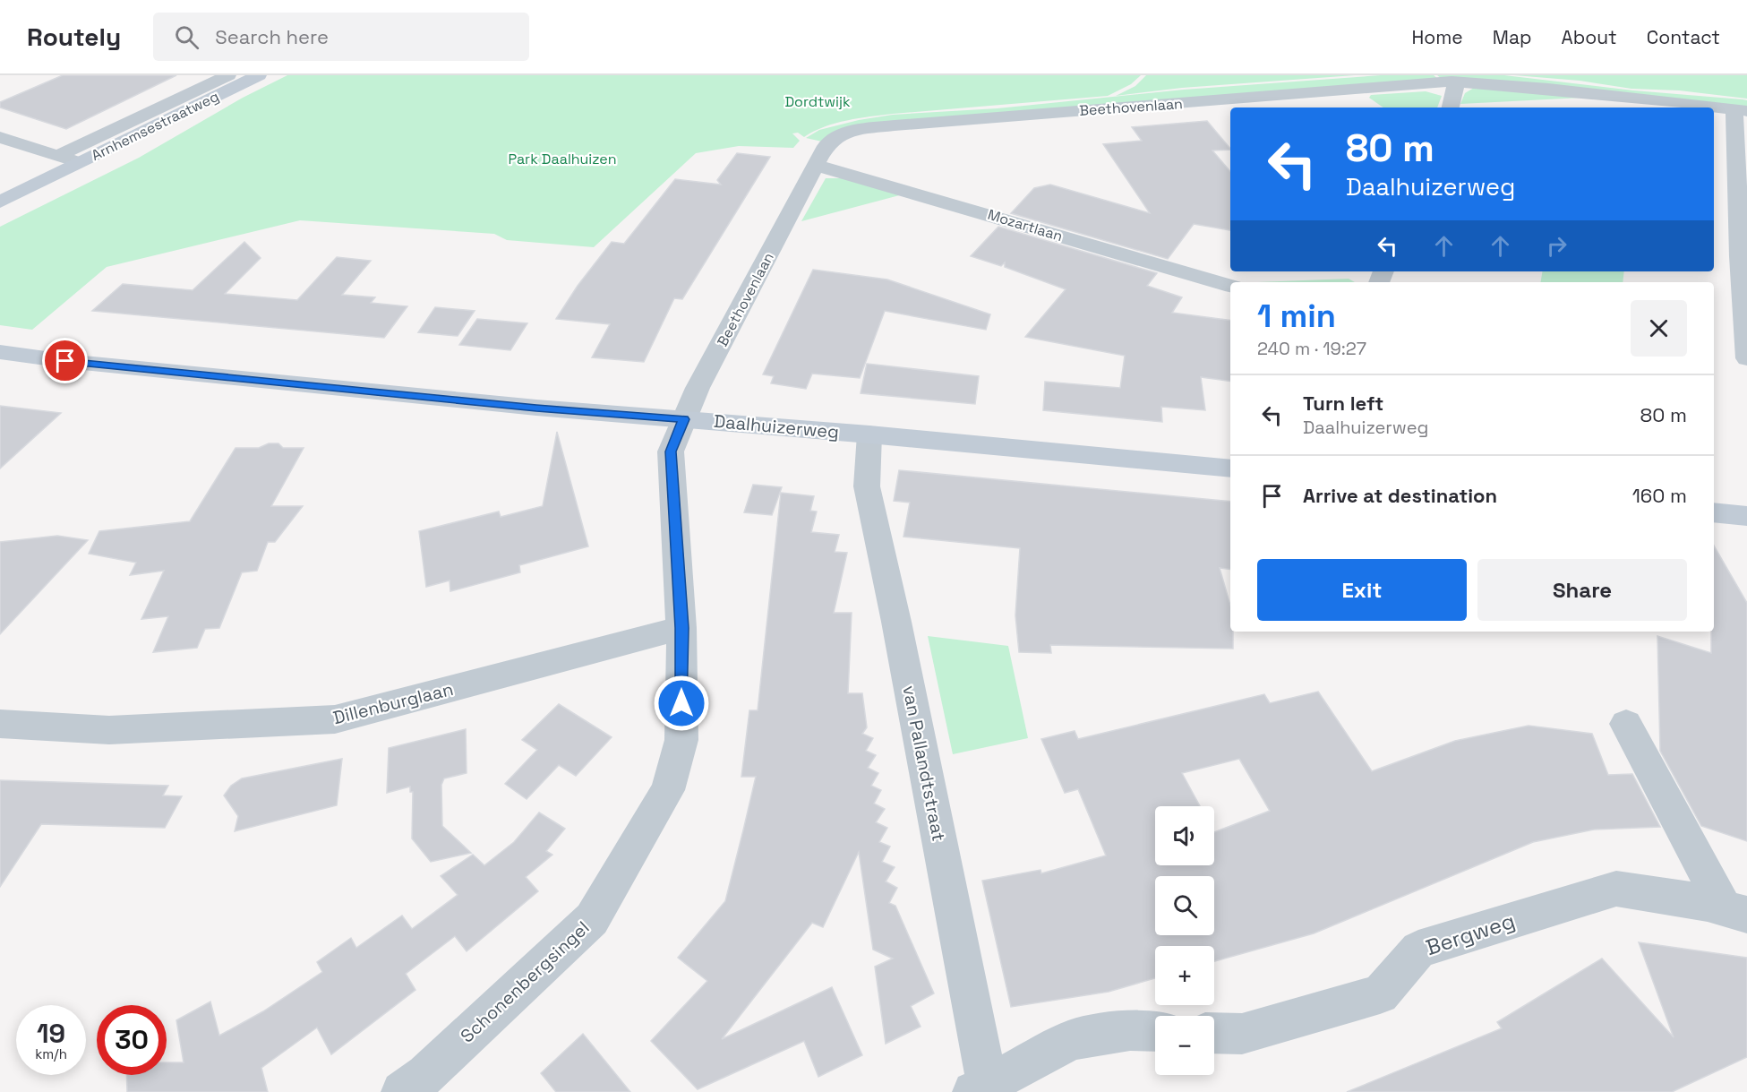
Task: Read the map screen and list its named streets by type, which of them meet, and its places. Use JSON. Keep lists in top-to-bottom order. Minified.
{"streets":{"main road":["Arnhemsestraatweg","Daalhuizerweg"],"street":["Beethovenlaan","Mozartlaan","Dillenburglaan","van Pallandtstraat","Bergweg","Schonenbergsingel"]},"crossings":[["Beethovenlaan","Mozartlaan"],["Beethovenlaan","Daalhuizerweg"],["Beethovenlaan","Schonenbergsingel"],["Daalhuizerweg","van Pallandtstraat"],["Daalhuizerweg","Schonenbergsingel"],["Dillenburglaan","Schonenbergsingel"]],"parks":["Dordtwijk","Park Daalhuizen"],"page":{"header":"Routely","search":"Search here","nav":["Home","Map","About","Contact"],"turn":["80 m","Daalhuizerweg"],"heading":["1 min","240 m · 19:27"],"list":[{"name":"Turn left","note":"Daalhuizerweg","value":"80 m"},{"name":"Arrive at destination","value":"160 m"}],"buttons":["Exit","Share"],"map_buttons":["+","−"],"speed":"19 km/h","limit":"30"}}
